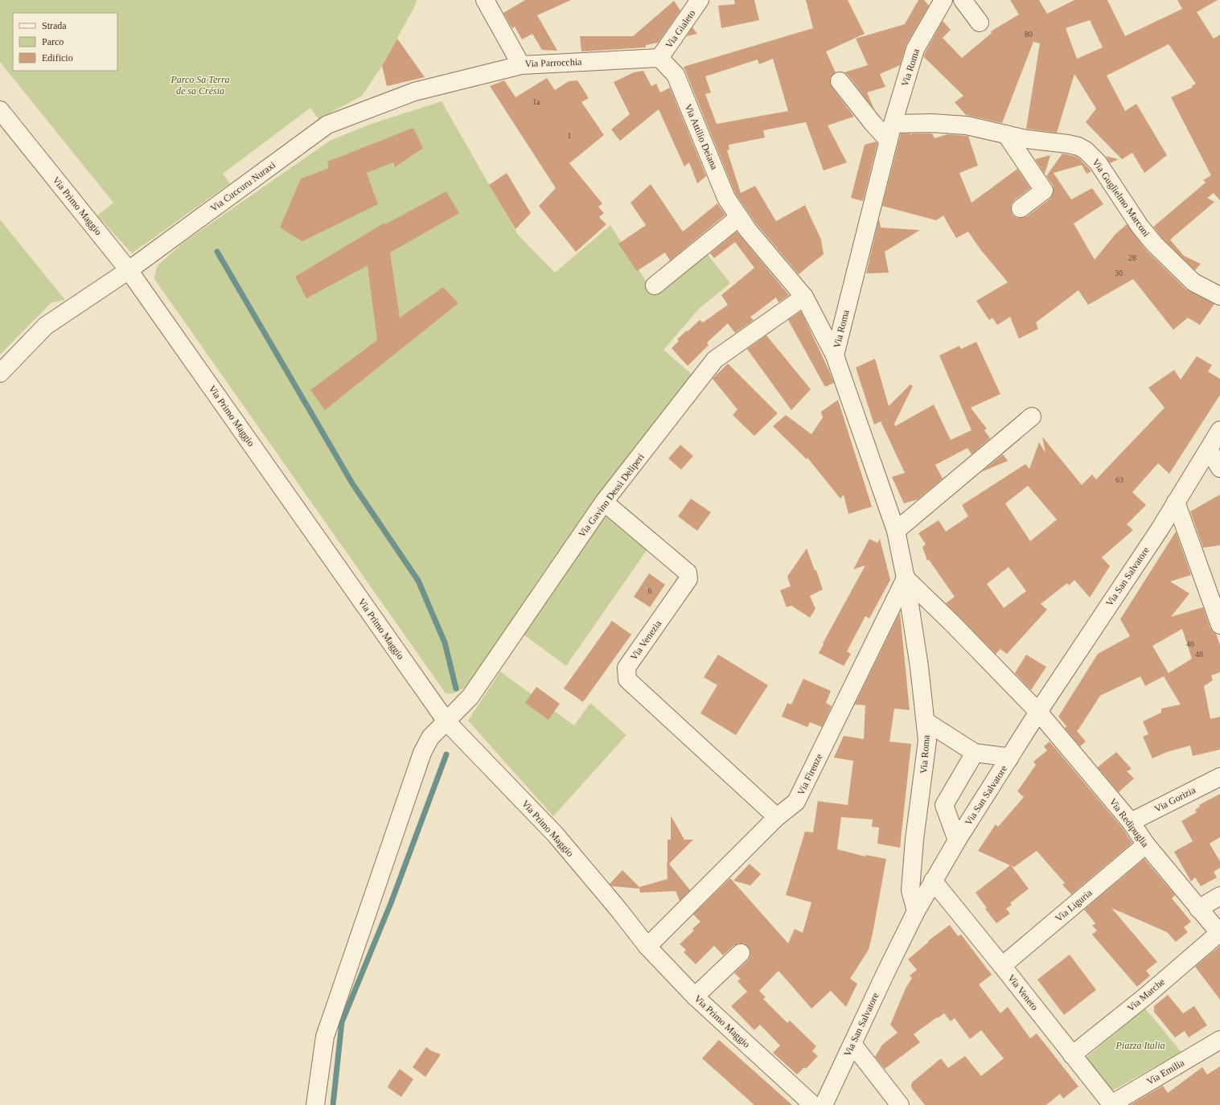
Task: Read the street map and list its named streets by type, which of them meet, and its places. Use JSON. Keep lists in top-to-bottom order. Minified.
{"streets":{"street":["Via Gialeto","Via Parrocchia","Via Roma","Via Attilio Deiana","Via Cuccuru Nuraxi","Via Guglielmo Marconi","Via Primo Maggio","Via Gavino Dessì Deliperi","Via San Salvatore","Via Venezia","Via Firenze","Via Gorizia","Via Redipuglia","Via Liguria","Via Veneto","Via Marche","Via Emilia"]},"crossings":[["Via Gialeto","Via Parrocchia"],["Via Gialeto","Via Attilio Deiana"],["Via Parrocchia","Via Attilio Deiana"],["Via Parrocchia","Via Cuccuru Nuraxi"],["Via Roma","Via Attilio Deiana"],["Via Roma","Via Guglielmo Marconi"],["Via Roma","Via San Salvatore"],["Via Roma","Via Firenze"],["Via Attilio Deiana","Via Gavino Dessì Deliperi"],["Via Cuccuru Nuraxi","Via Primo Maggio"],["Via Primo Maggio","Via Gavino Dessì Deliperi"],["Via Primo Maggio","Via Firenze"],["Via Gavino Dessì Deliperi","Via Venezia"],["Via San Salvatore","Via Redipuglia"],["Via San Salvatore","Via Veneto"],["Via Venezia","Via Firenze"],["Via Gorizia","Via Redipuglia"],["Via Redipuglia","Via Liguria"],["Via Redipuglia","Via Marche"],["Via Liguria","Via Veneto"],["Via Veneto","Via Marche"],["Via Veneto","Via Emilia"]],"parks":["Parco Sa Terra de sa Crésia","Piazza Italia"],"house_numbers":["80","1a","1","28","30","63","6","46","48"],"legend":["Strada","Parco","Edificio"]}
